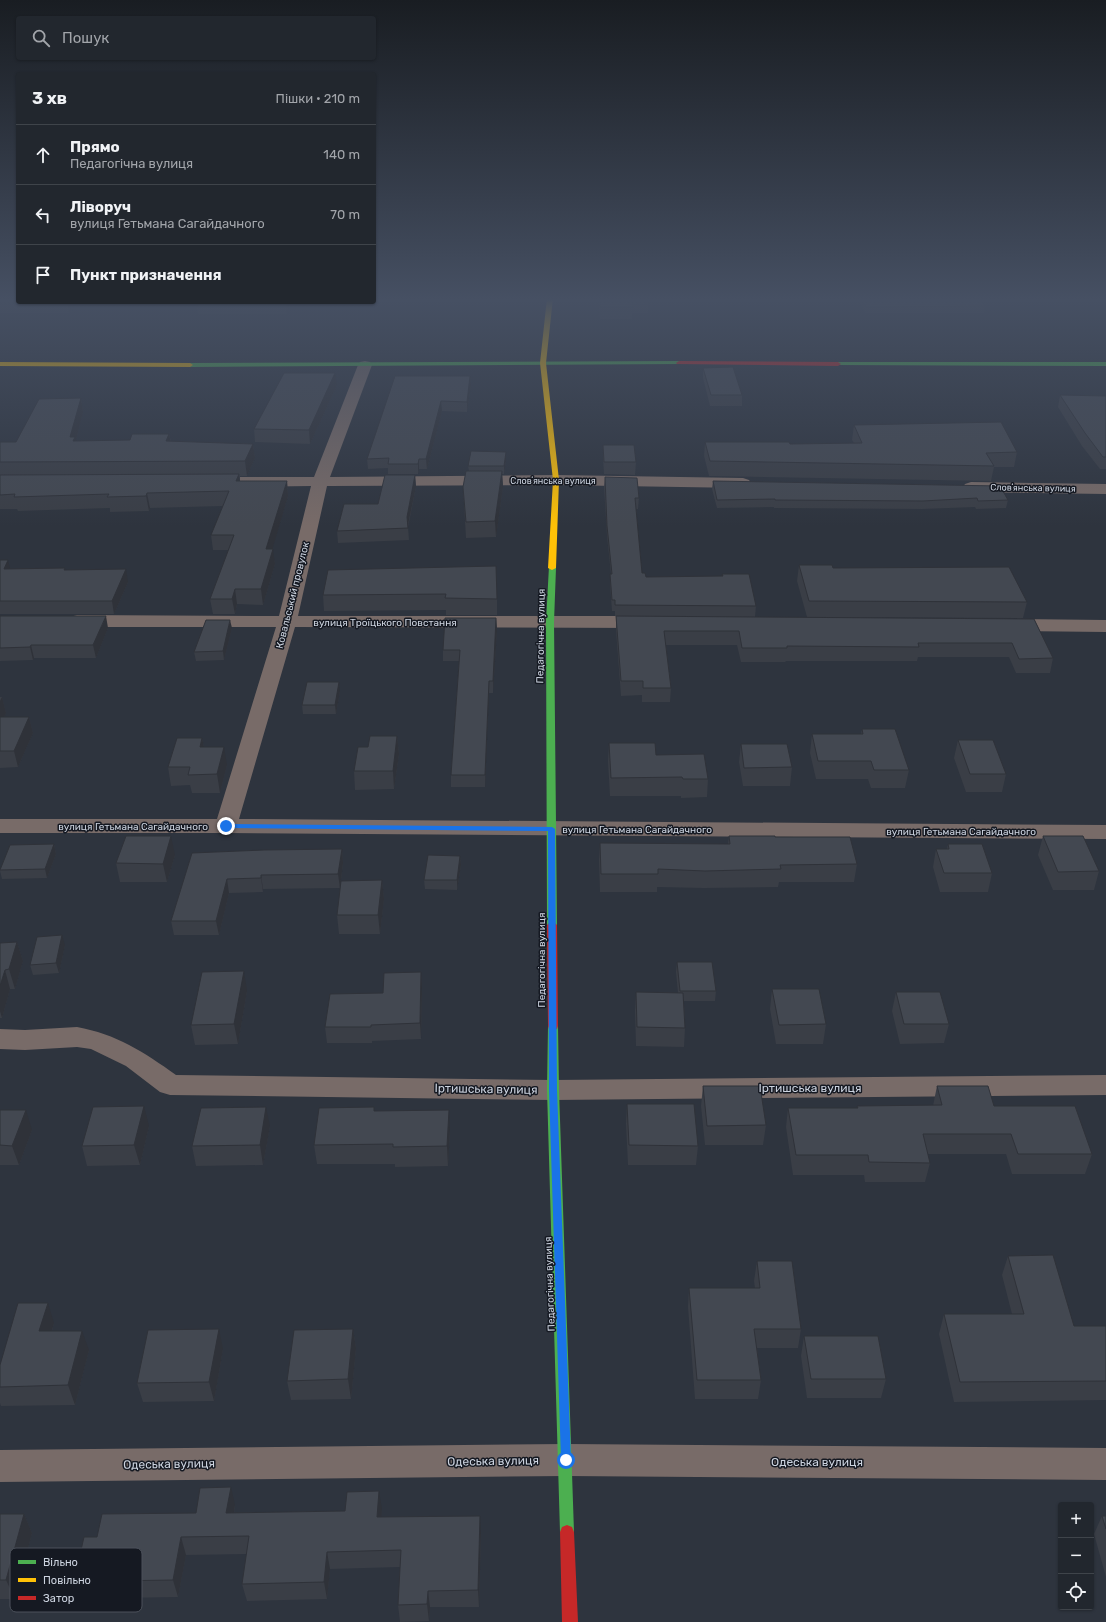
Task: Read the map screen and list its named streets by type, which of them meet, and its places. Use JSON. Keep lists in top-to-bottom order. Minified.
{"streets":{"main road":["Педагогічна вулиця"],"street":["Словʼянська вулиця","Ковальський провулок","вулиця Троїцького Повстання","вулиця Гетьмана Сагайдачного","Іртишська вулиця","Одеська вулиця"]},"crossings":[["Словʼянська вулиця","Ковальський провулок"],["Словʼянська вулиця","Педагогічна вулиця"],["Ковальський провулок","вулиця Троїцького Повстання"],["Ковальський провулок","вулиця Гетьмана Сагайдачного"],["вулиця Троїцького Повстання","Педагогічна вулиця"],["Педагогічна вулиця","вулиця Гетьмана Сагайдачного"],["Педагогічна вулиця","Іртишська вулиця"],["Педагогічна вулиця","Одеська вулиця"]],"legend":["Вільно","Повільно","Затор"],"page":{"search":"Пошук","heading":["3 хв","Пішки · 210 m"],"list":[["Прямо","Педагогічна вулиця","140 m"],["Ліворуч","вулиця Гетьмана Сагайдачного","70 m"],"Пункт призначення"],"map_buttons":["+","−"]}}
